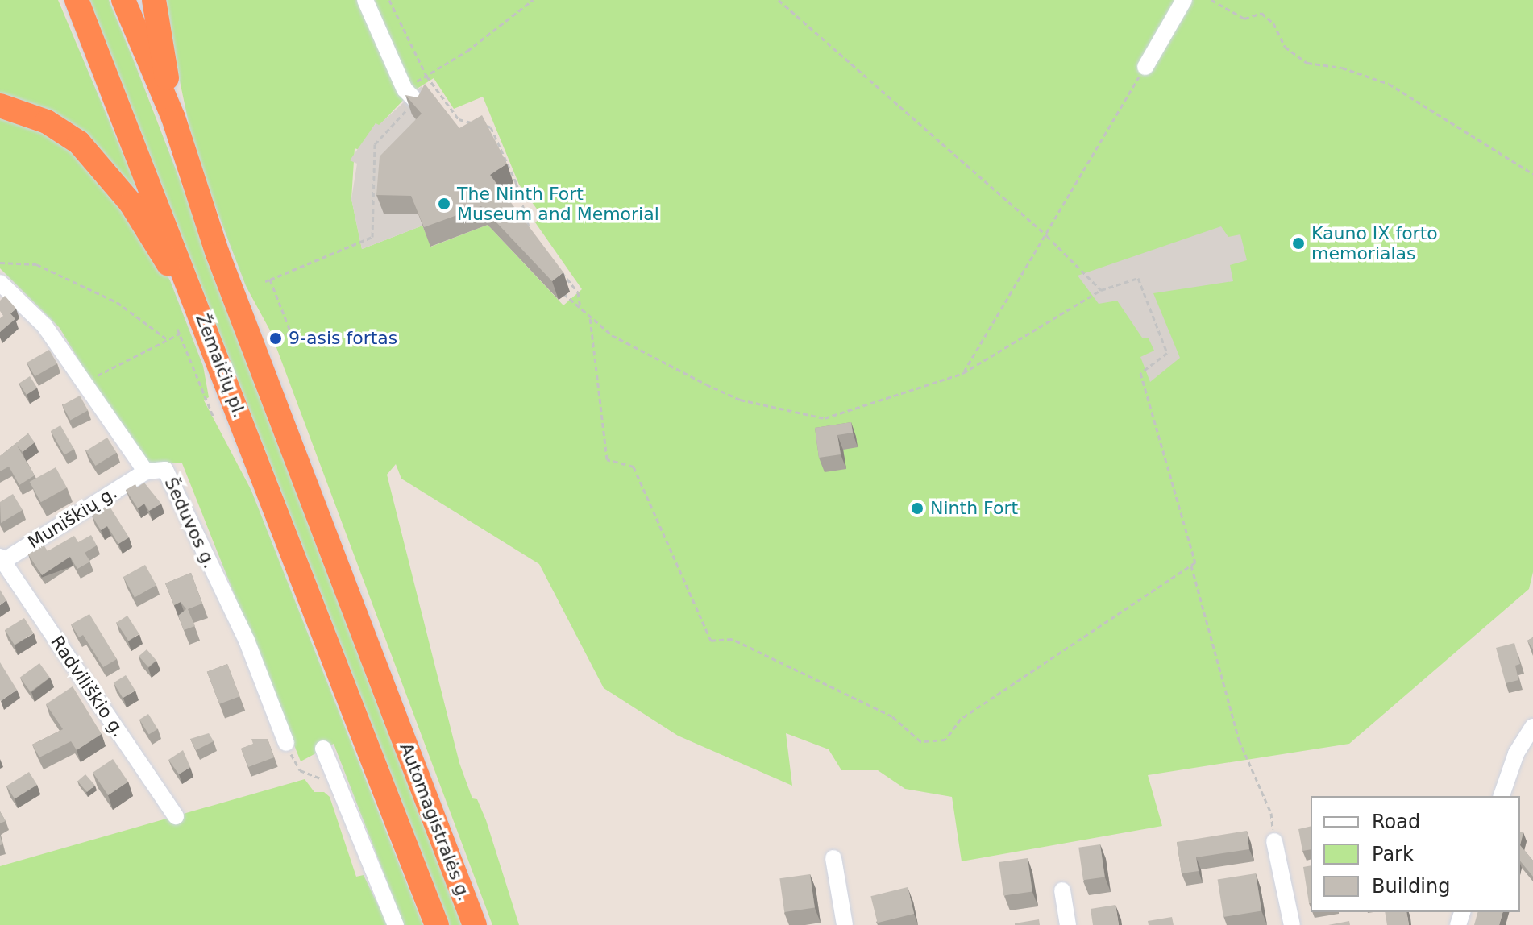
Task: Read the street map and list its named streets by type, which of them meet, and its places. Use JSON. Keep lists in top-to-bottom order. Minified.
{"streets":{"highway":["Žemaičių pl.","Automagistralės g."],"street":["Muniškių g.","Šeduvos g.","Radviliškio g."]},"crossings":[["Žemaičių pl.","Automagistralės g."],["Muniškių g.","Šeduvos g."],["Muniškių g.","Radviliškio g."]],"places":["The Ninth Fort Museum and Memorial","Kauno IX forto memorialas","9-asis fortas","Ninth Fort"],"legend":["Road","Park","Building"]}
